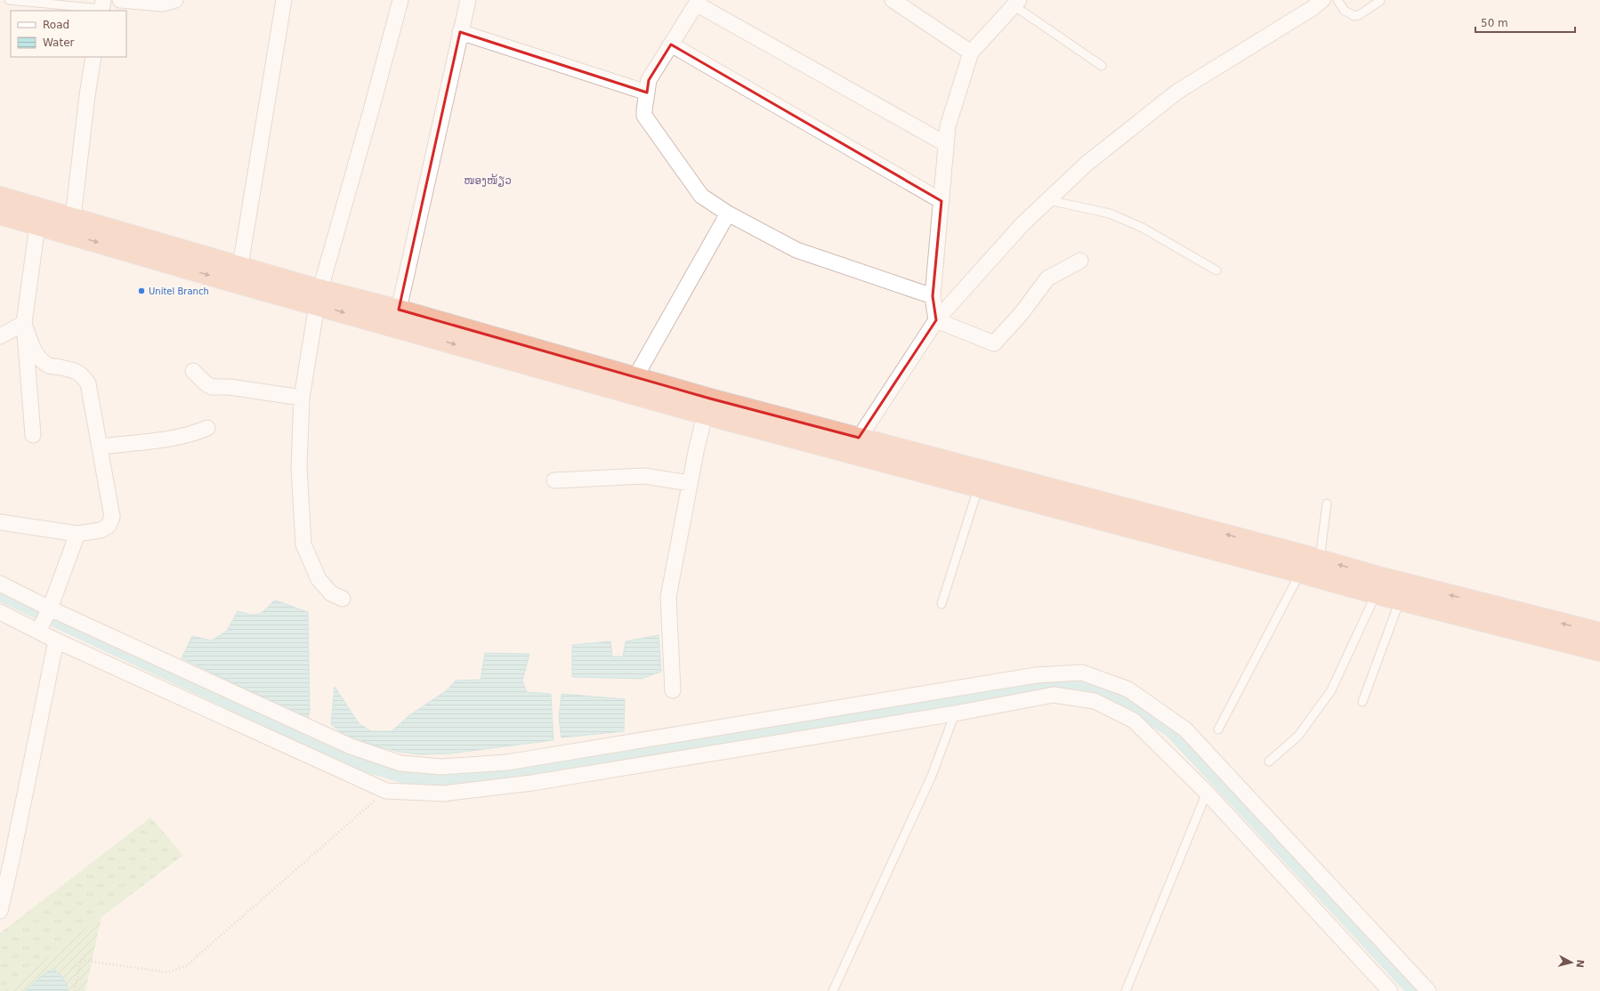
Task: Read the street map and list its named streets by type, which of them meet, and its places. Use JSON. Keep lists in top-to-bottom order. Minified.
{"districts":["ໜອງໜ້ຽວ"],"places":["Unitel Branch"],"legend":["Road","Water"],"scale_bar":"50 m","north":"right"}
